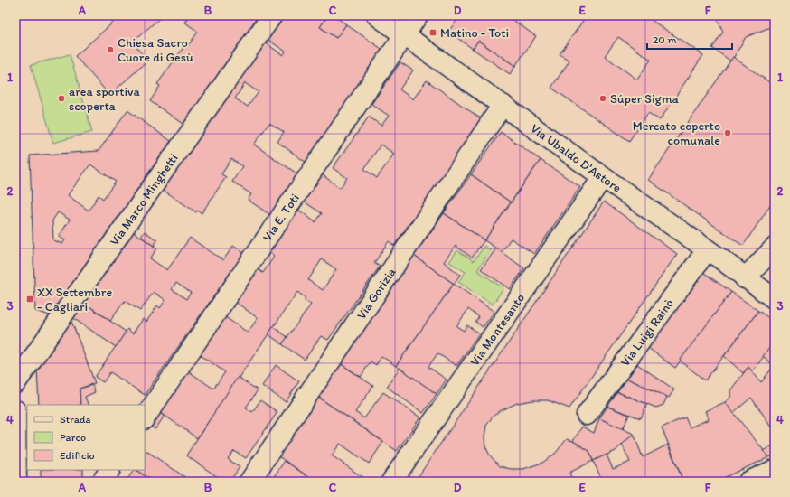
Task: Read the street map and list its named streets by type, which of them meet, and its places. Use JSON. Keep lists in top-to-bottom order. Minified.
{"streets":{"street":["Via Ubaldo D'Astore","Via Marco Minghetti","Via E. Toti","Via Gorizia","Via Montesanto","Via Luigi Rainò"]},"crossings":[["Via Ubaldo D'Astore","Via E. Toti"],["Via Ubaldo D'Astore","Via Gorizia"],["Via Ubaldo D'Astore","Via Montesanto"],["Via Ubaldo D'Astore","Via Luigi Rainò"]],"places":{"transit":["Matino - Toti","XX Settembre - Cagliari"],"other":["Chiesa Sacro Cuore di Gesù","area sportiva scoperta","Súper Sigma","Mercato coperto comunale"]},"legend":["Strada","Parco","Edificio"],"scale_bar":"20 m","grid":{"columns":["A","B","C","D","E","F"],"rows":["1","2","3","4"]}}
